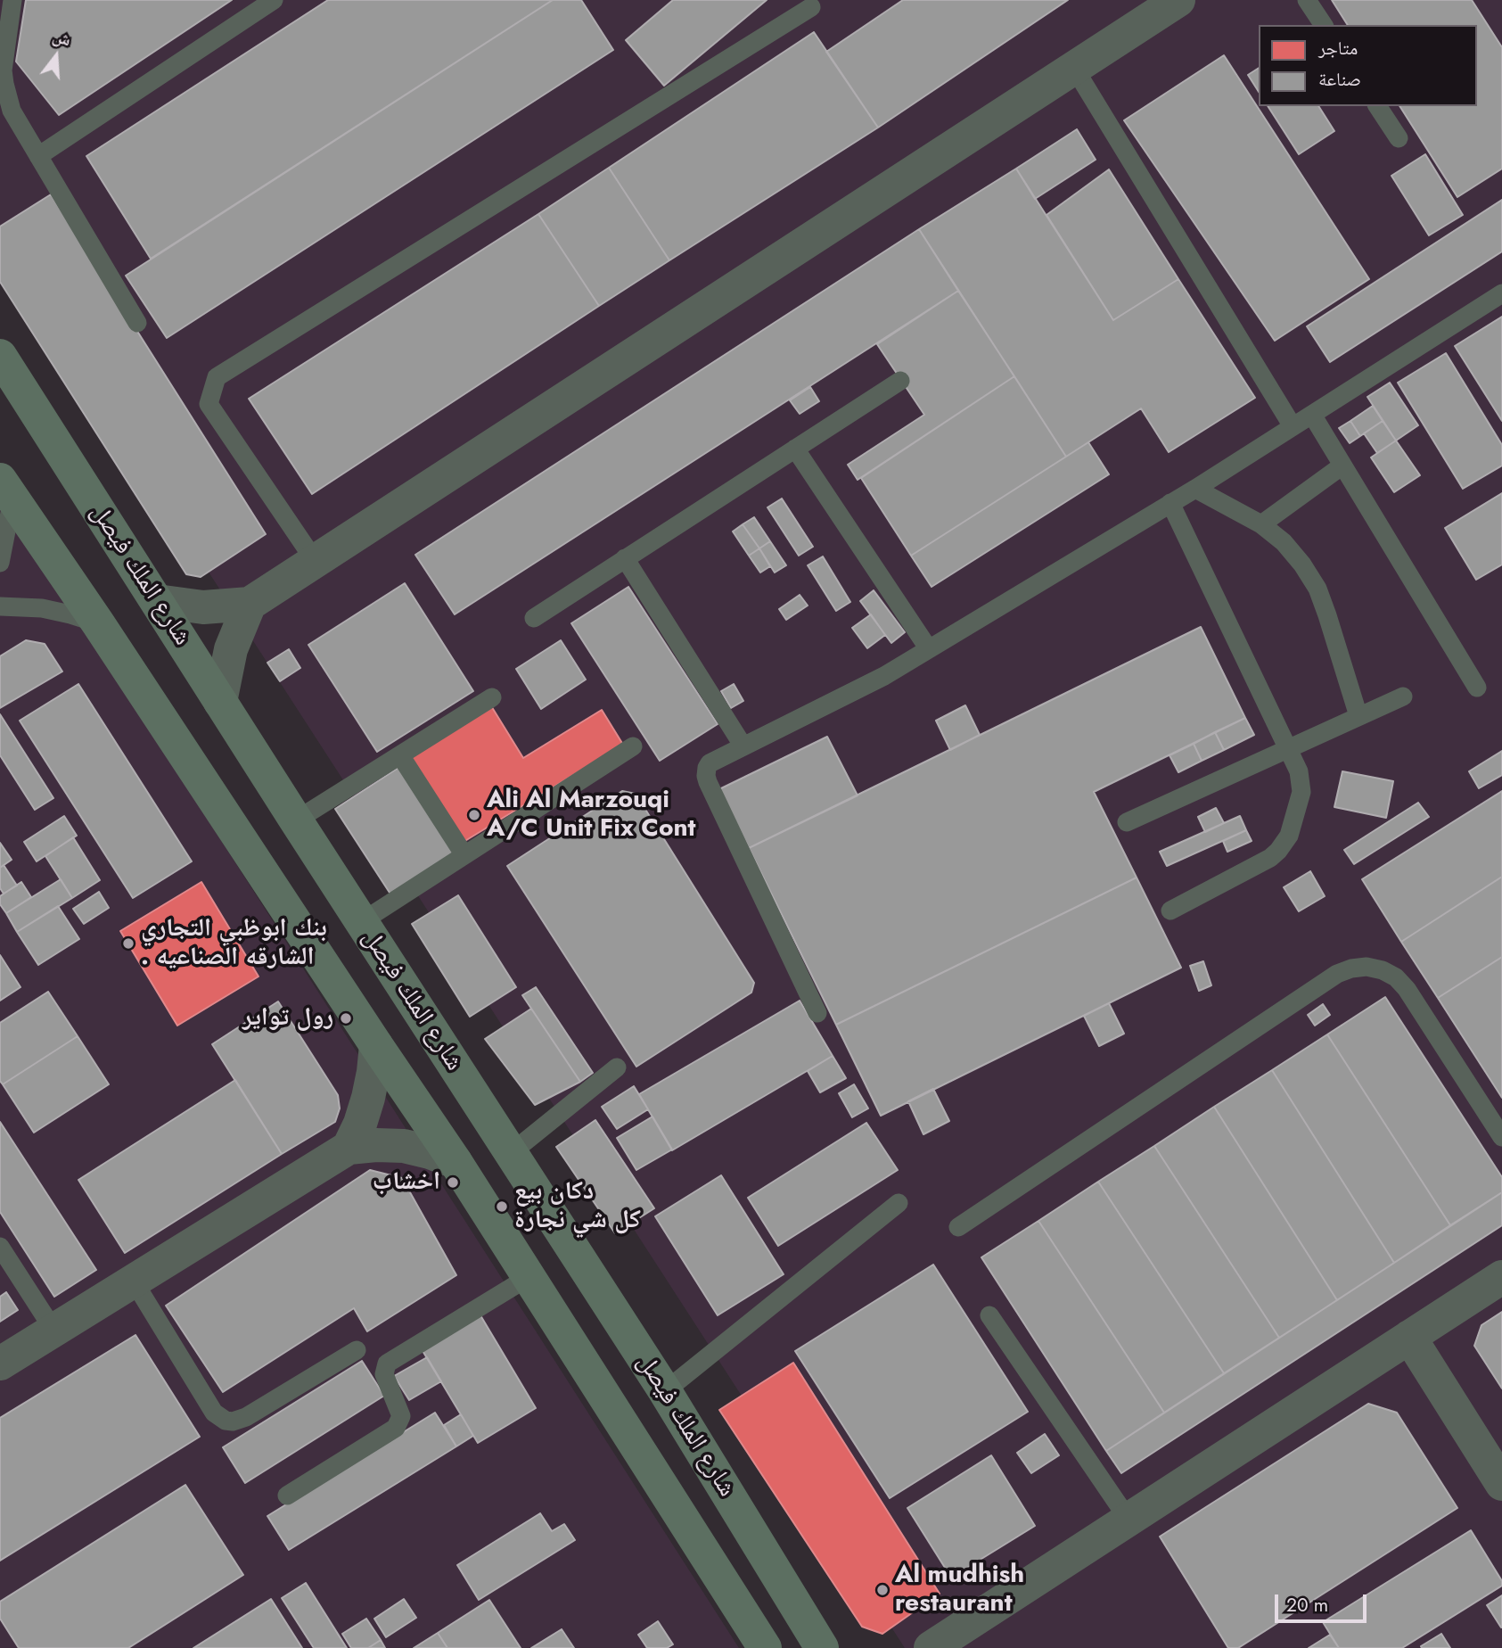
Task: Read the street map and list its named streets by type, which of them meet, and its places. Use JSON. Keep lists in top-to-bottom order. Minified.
{"streets":{"main road":["شارع الملك فيصل"]},"places":["Ali Al Marzouqi A/C Unit Fix Cont","بنك ابوظبي التجاري . الشارقه الصناعيه","رول تواير","اخشاب","دكان بيع كل شي نجارة","Al mudhish restaurant"],"legend":["متاجر","صناعة"],"scale_bar":"20 m","north":"top"}
